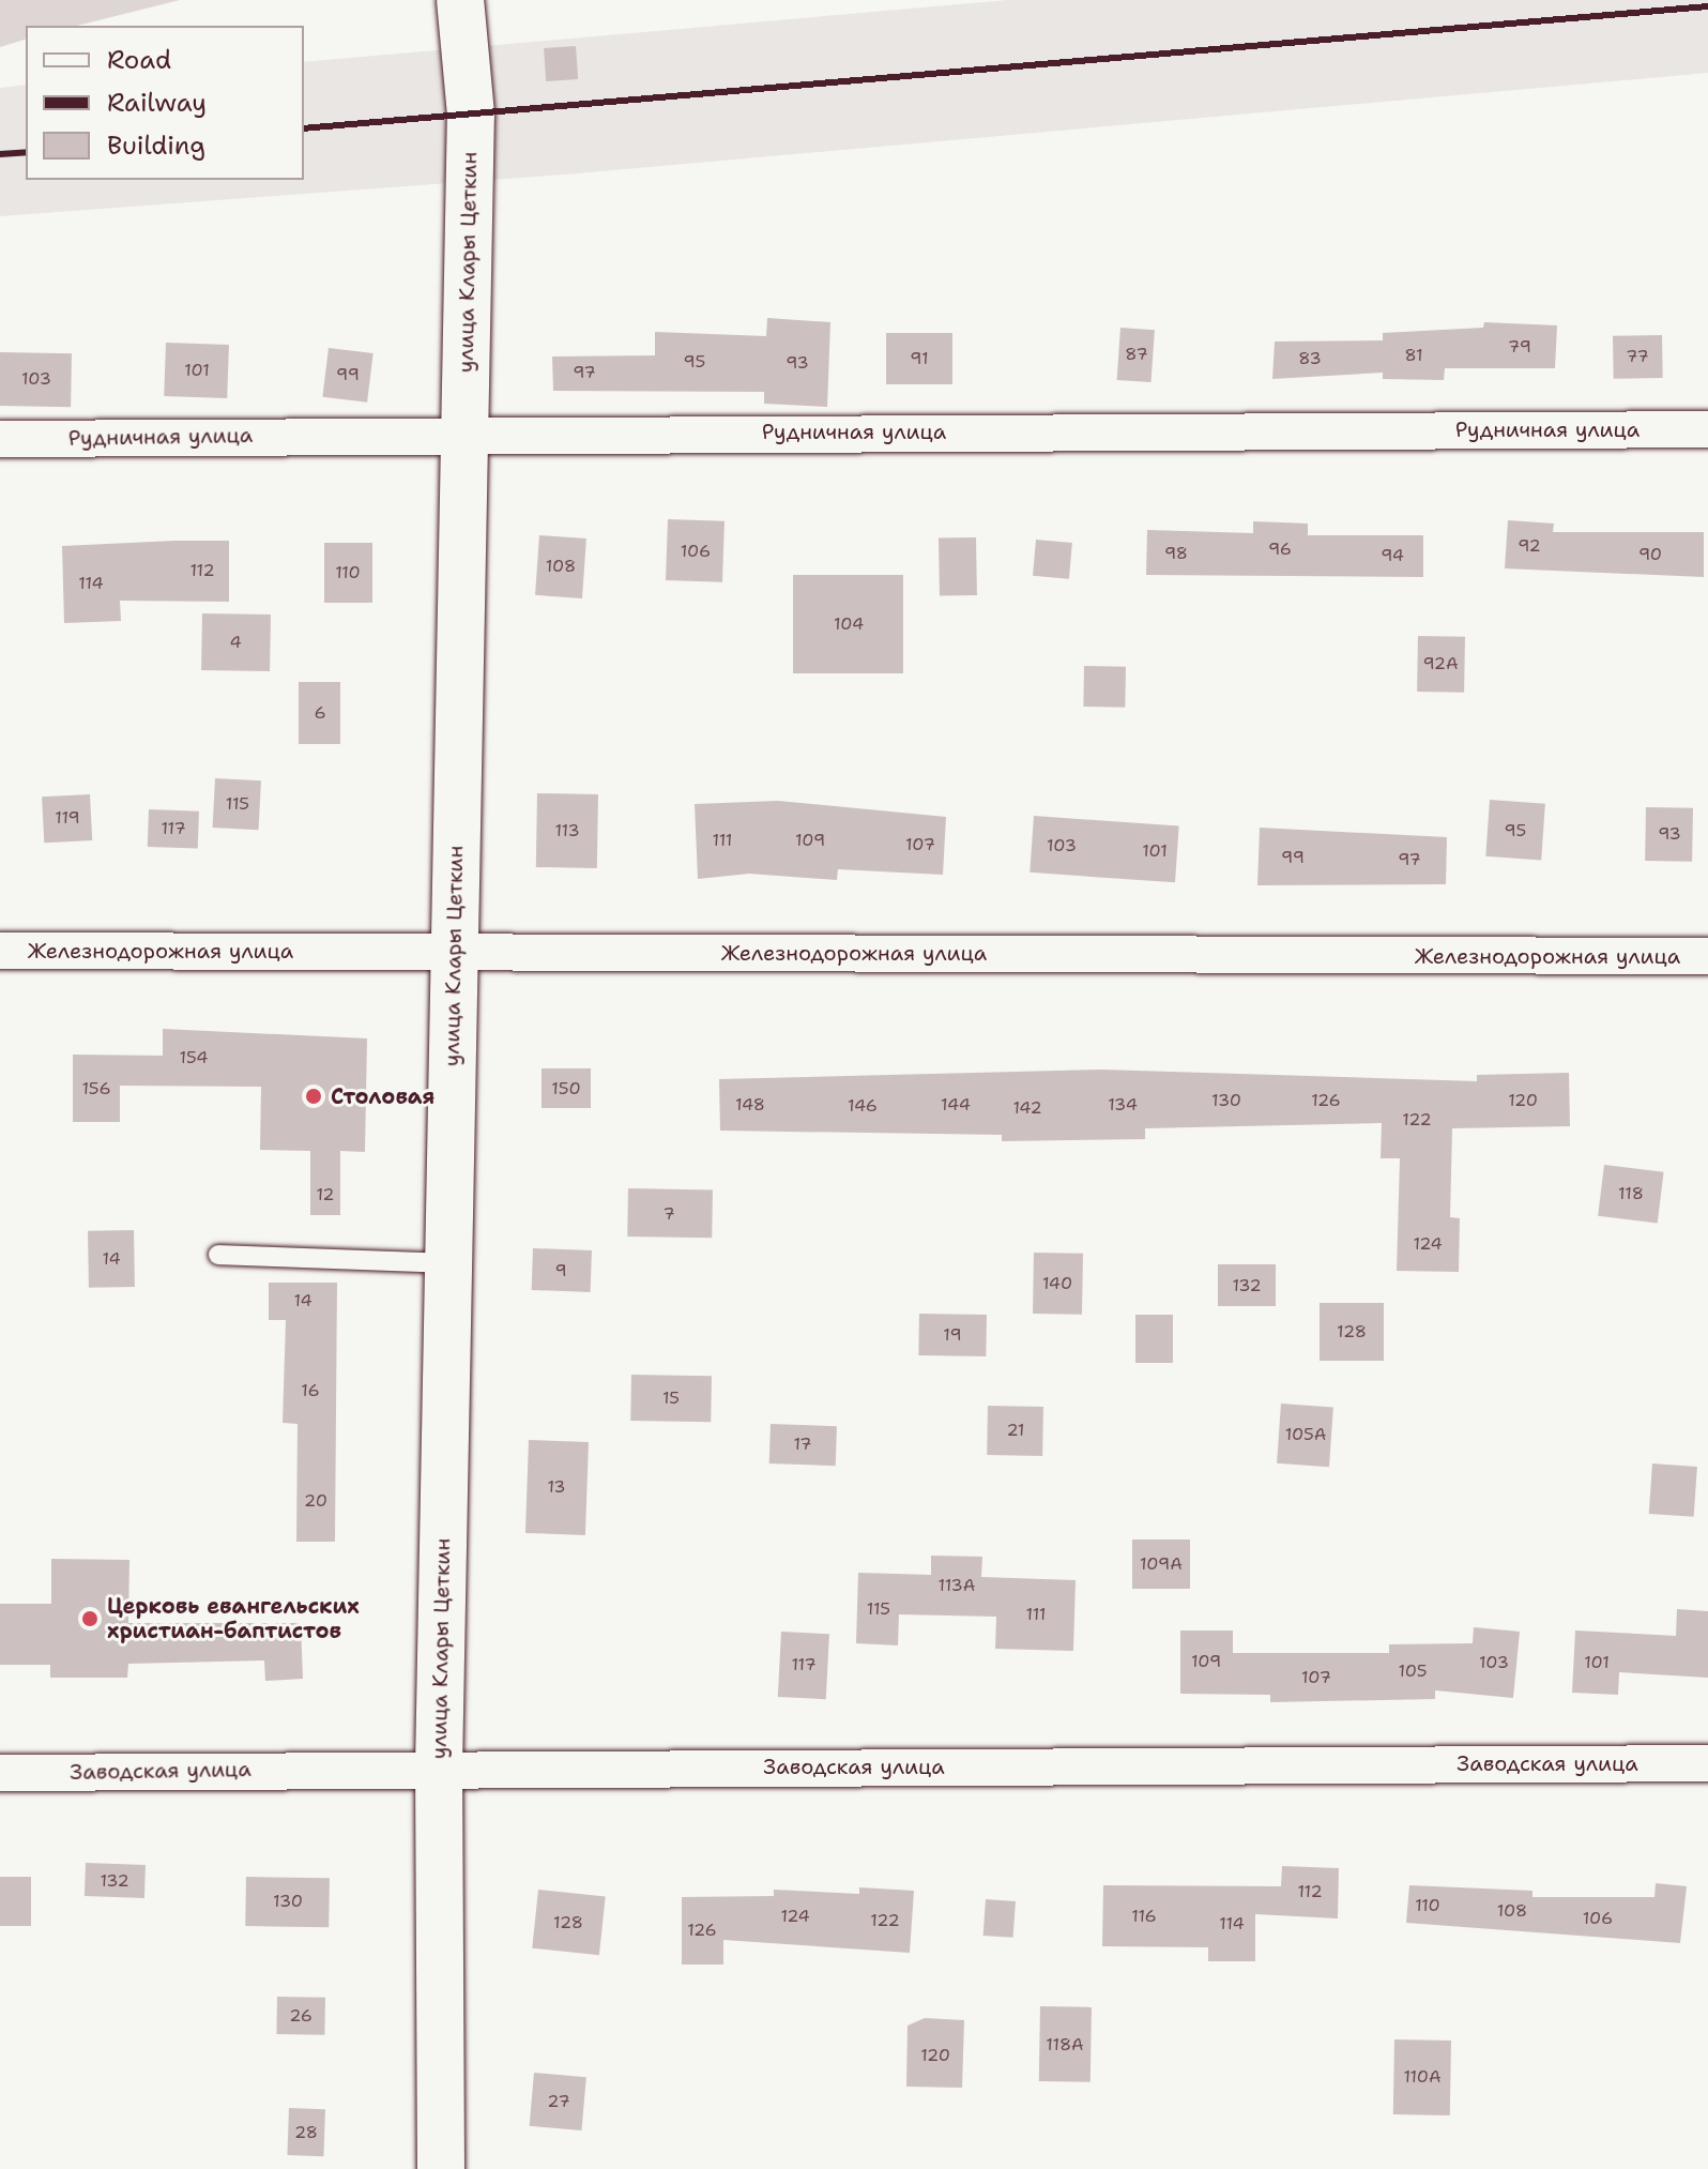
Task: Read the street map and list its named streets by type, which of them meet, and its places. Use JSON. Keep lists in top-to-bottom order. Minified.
{"streets":{"street":["улица Клары Цеткин","Рудничная улица","Железнодорожная улица","Заводская улица"]},"crossings":[["улица Клары Цеткин","Рудничная улица"],["улица Клары Цеткин","Железнодорожная улица"],["улица Клары Цеткин","Заводская улица"]],"places":["Столовая","Церковь евангельских христиан-баптистов"],"house_numbers":["79","87","81","77","91","83","95","93","101","97","99","103","92","96","106","98","90","94","108","112","110","114","104","4","92А","6","115","119","117","113","95","93","111","109","107","103","101","99","97","154","156","150","130","126","120","148","144","134","146","142","122","118","12","7","124","14","9","140","132","14","128","19","16","15","21","105А","17","13","20","109А","113А","115","111","109","103","101","117","105","107","132","112","130","110","108","124","116","106","122","128","114","126","26","118А","120","110А","27","28"],"legend":["Road","Railway","Building"]}
